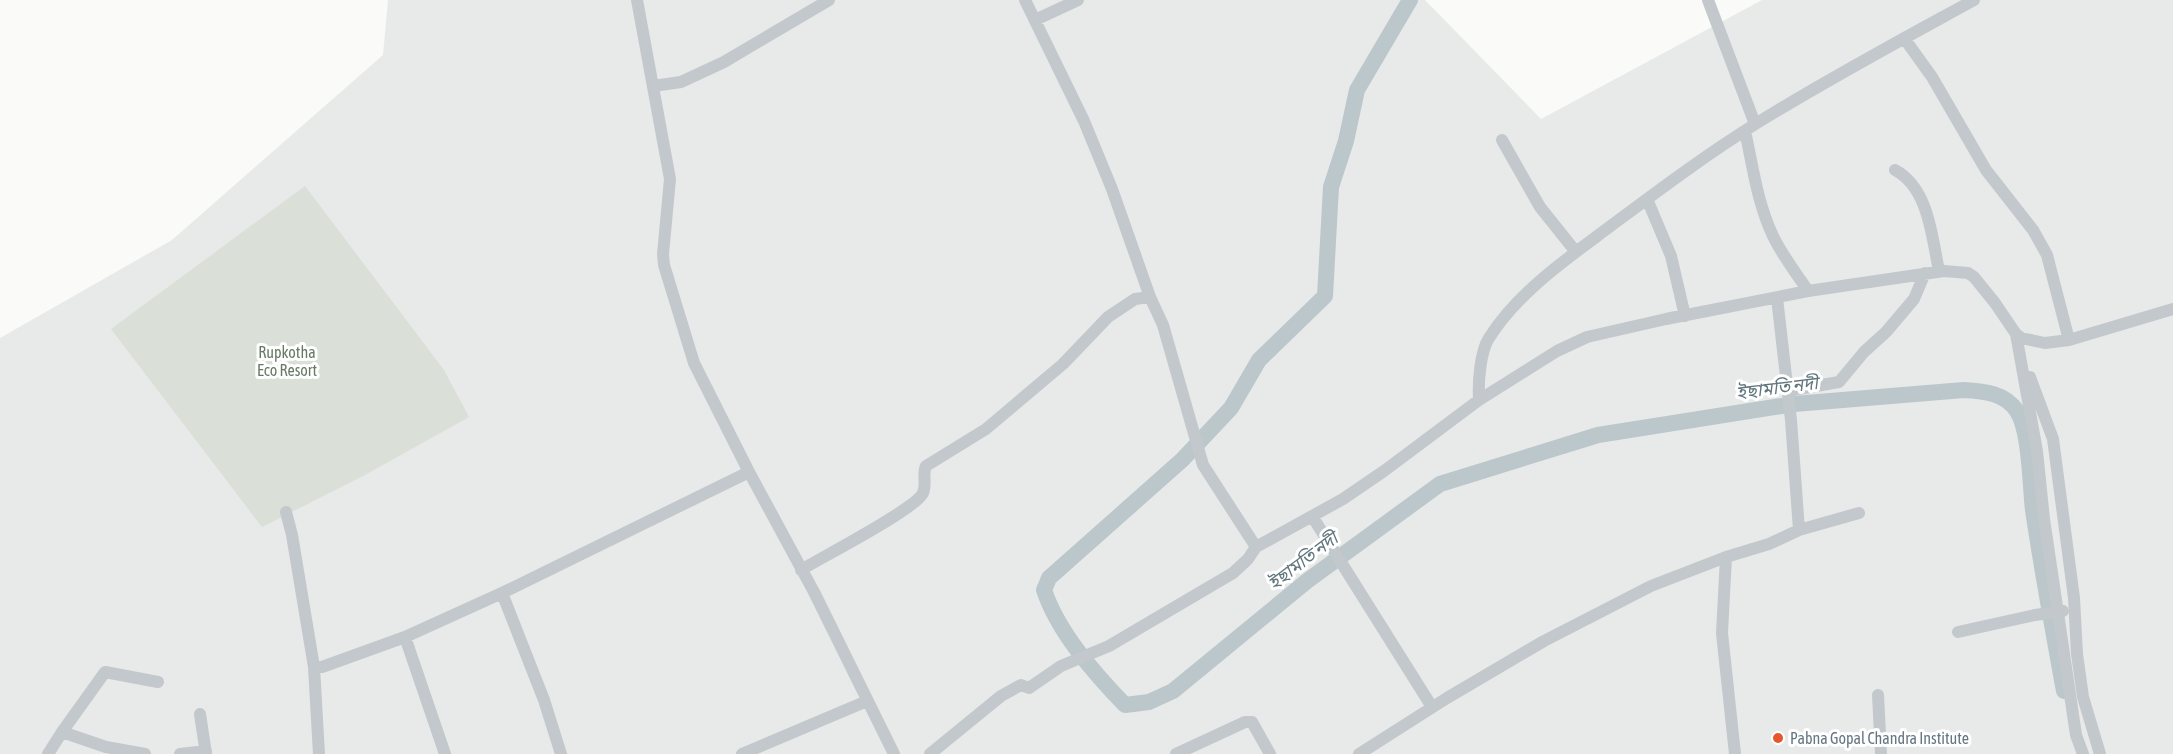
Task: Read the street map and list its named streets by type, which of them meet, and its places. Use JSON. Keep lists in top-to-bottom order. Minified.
{"water":["ইছামতি নদী"],"parks":["Rupkotha Eco Resort"],"places":["Pabna Gopal Chandra Institute"]}
